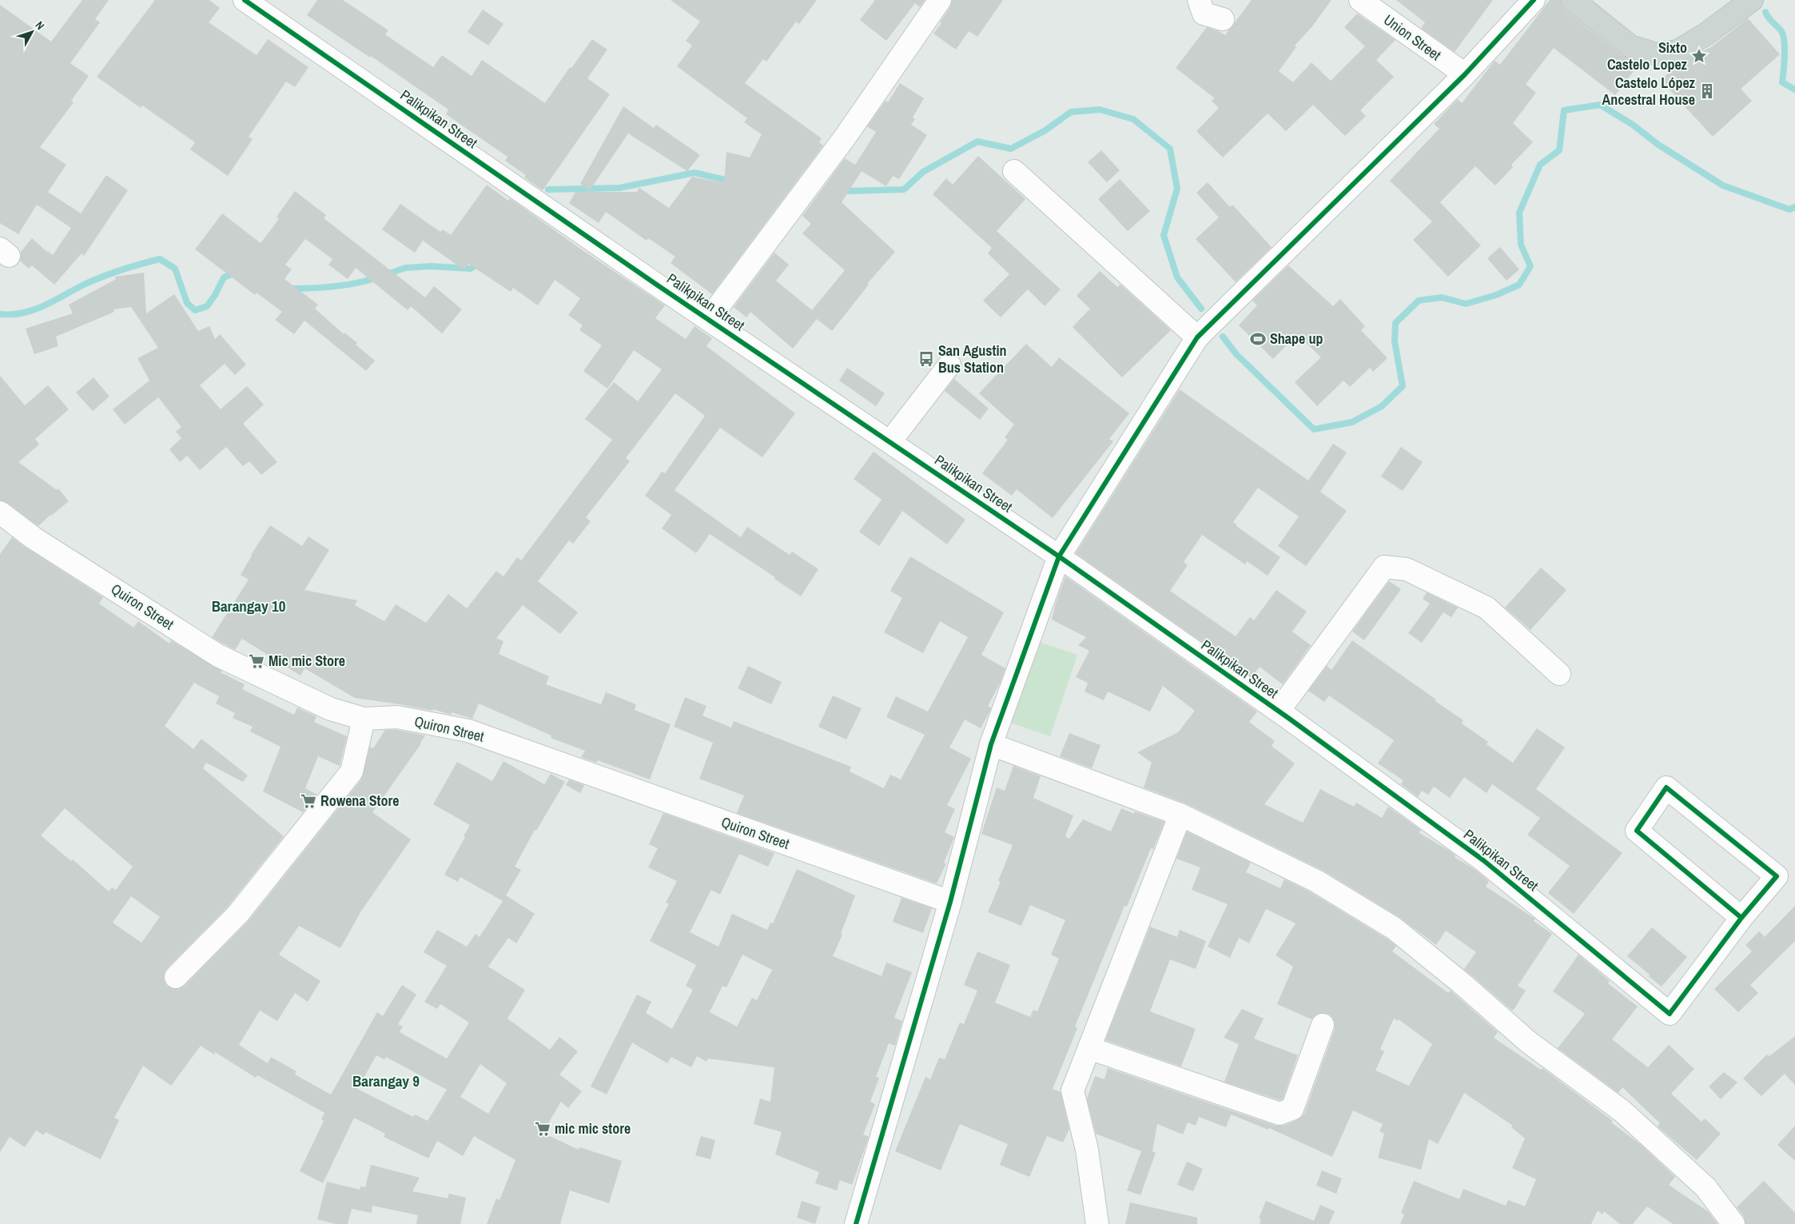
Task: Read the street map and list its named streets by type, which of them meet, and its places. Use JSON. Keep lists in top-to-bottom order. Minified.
{"streets":{"street":["Union Street","Palikpikan Street","Quiron Street"]},"districts":["Barangay 10","Barangay 9"],"places":{"place":["Sixto Castelo Lopez"],"building":["Castelo López Ancestral House"],"sports":["Shape up"],"bus stop":["San Agustin Bus Station"],"supermarket":["Mic mic Store","Rowena Store","mic mic store"]},"north":"top right"}
